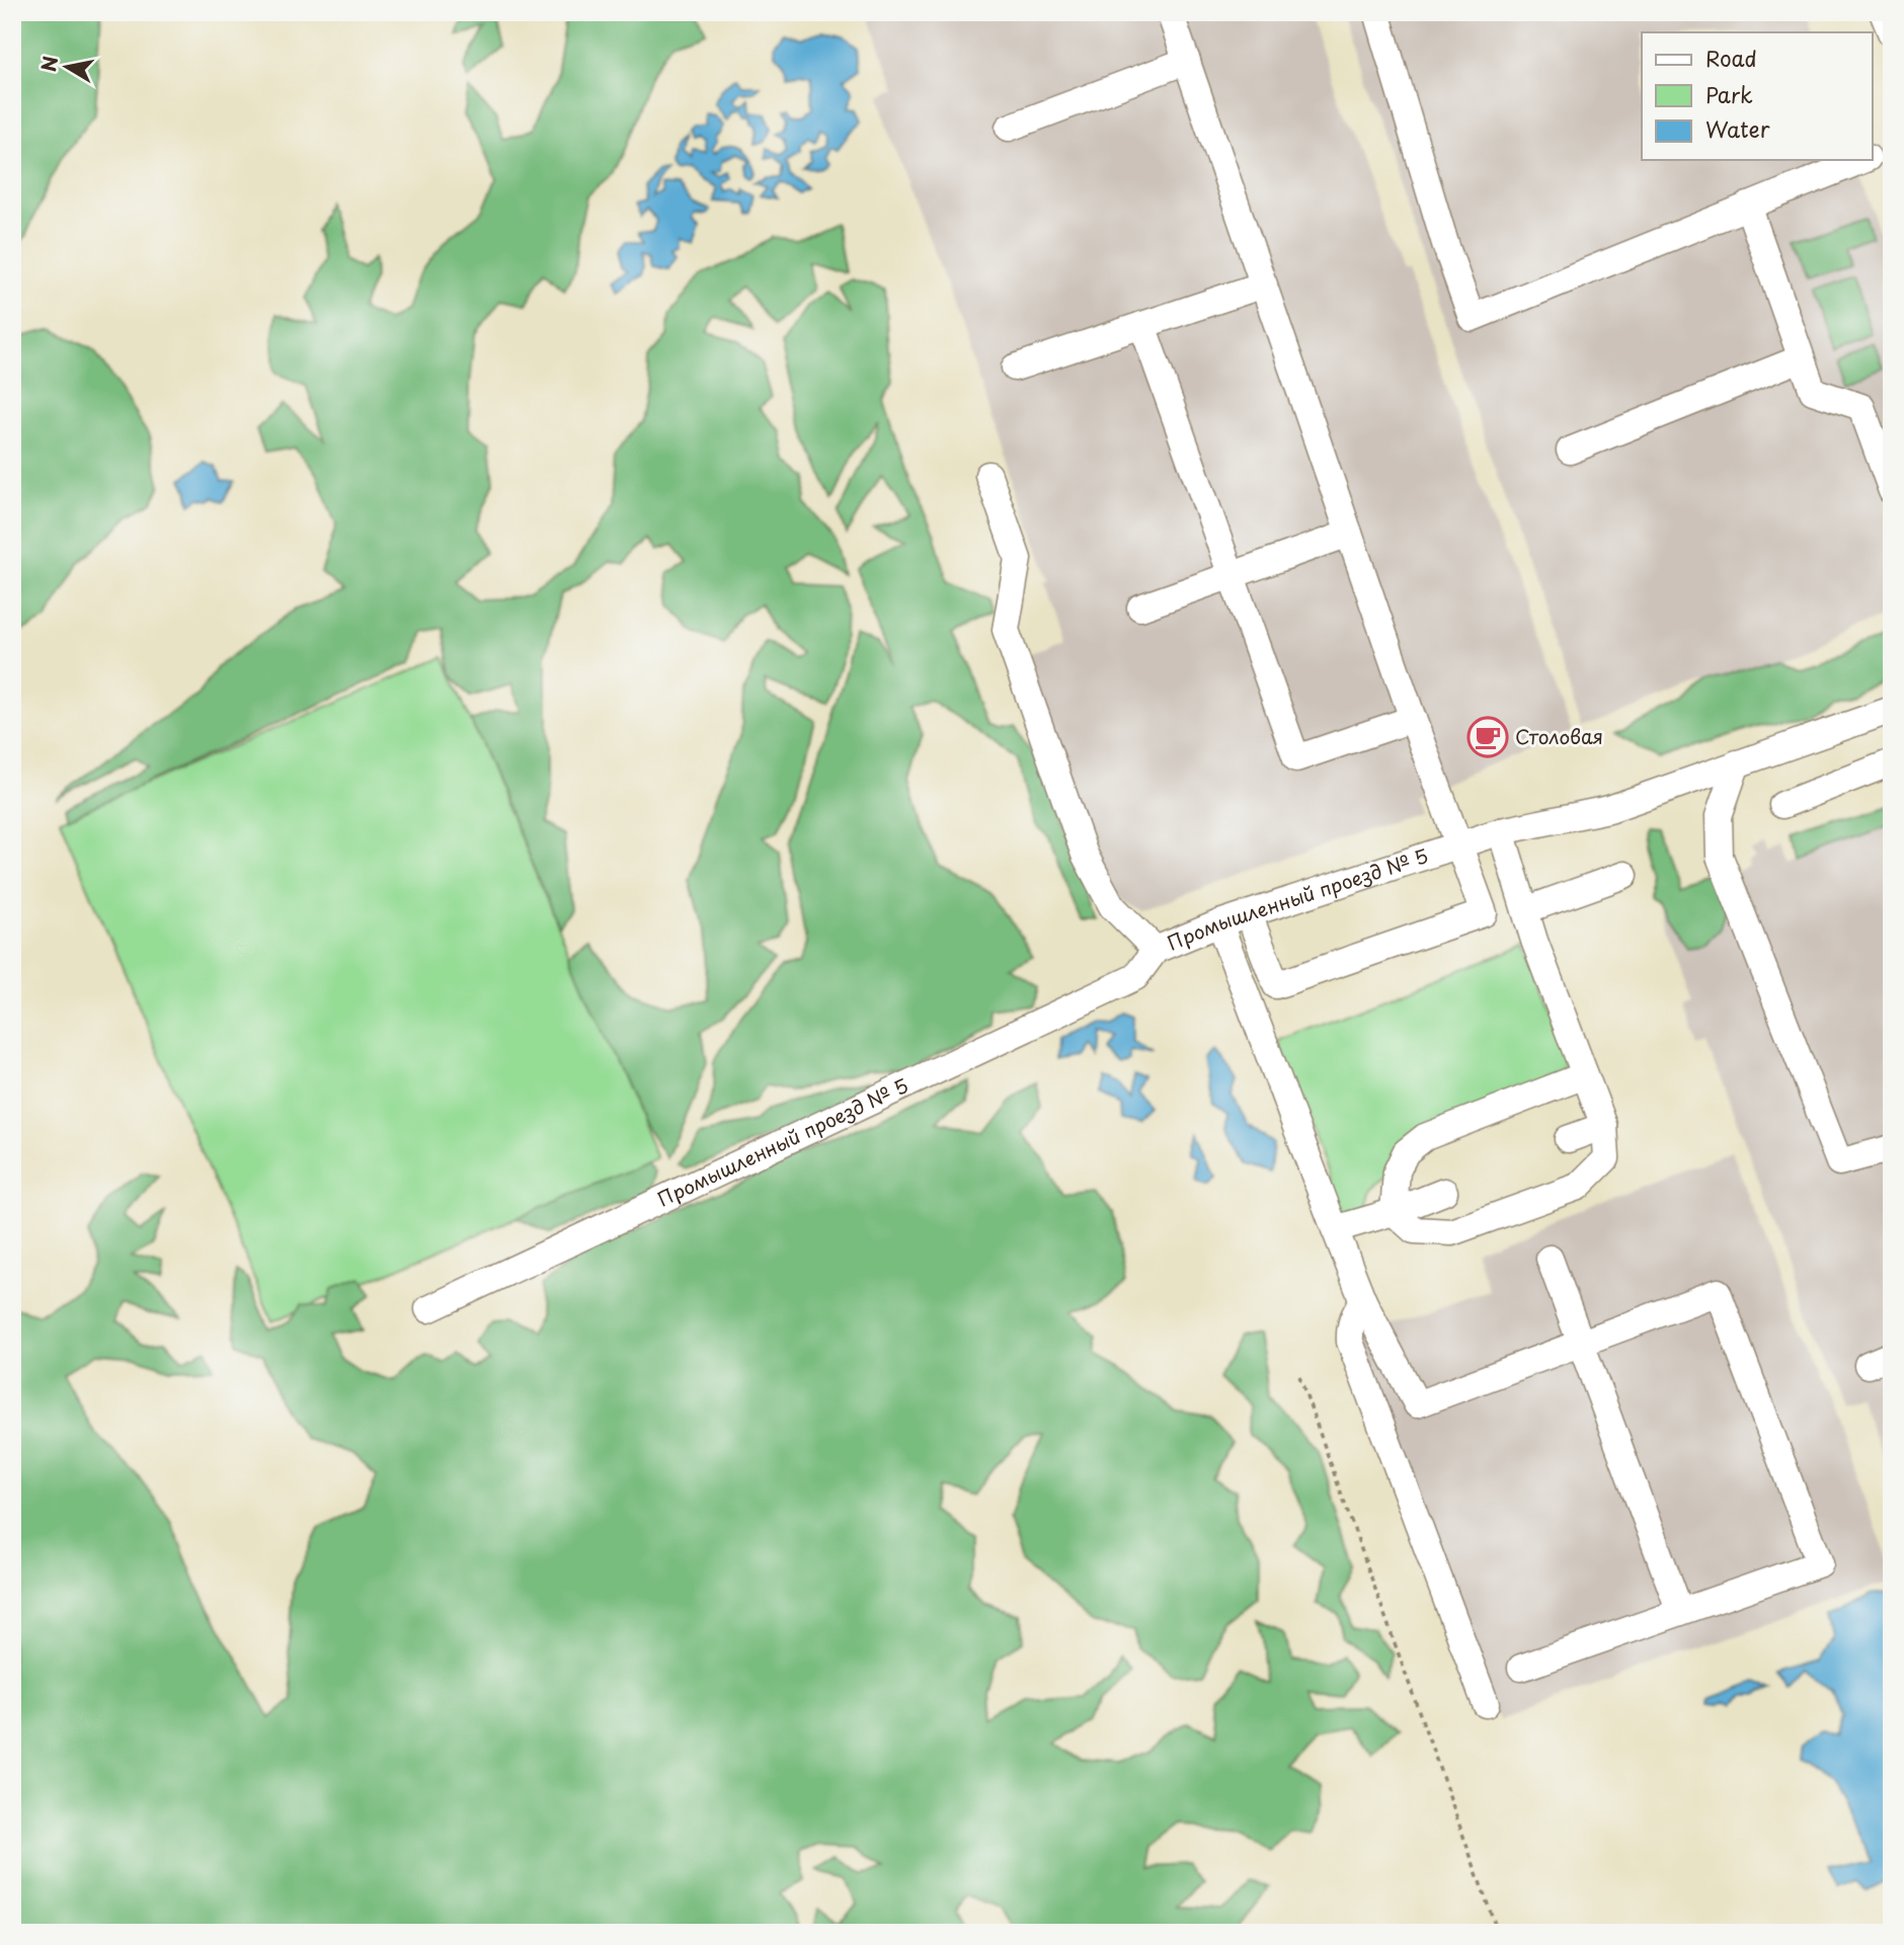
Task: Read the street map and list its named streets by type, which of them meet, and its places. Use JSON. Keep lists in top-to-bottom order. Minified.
{"streets":{"street":["Промышленный проезд № 5"]},"places":{"cafe":["Столовая"]},"legend":["Road","Park","Water"],"north":"left"}
